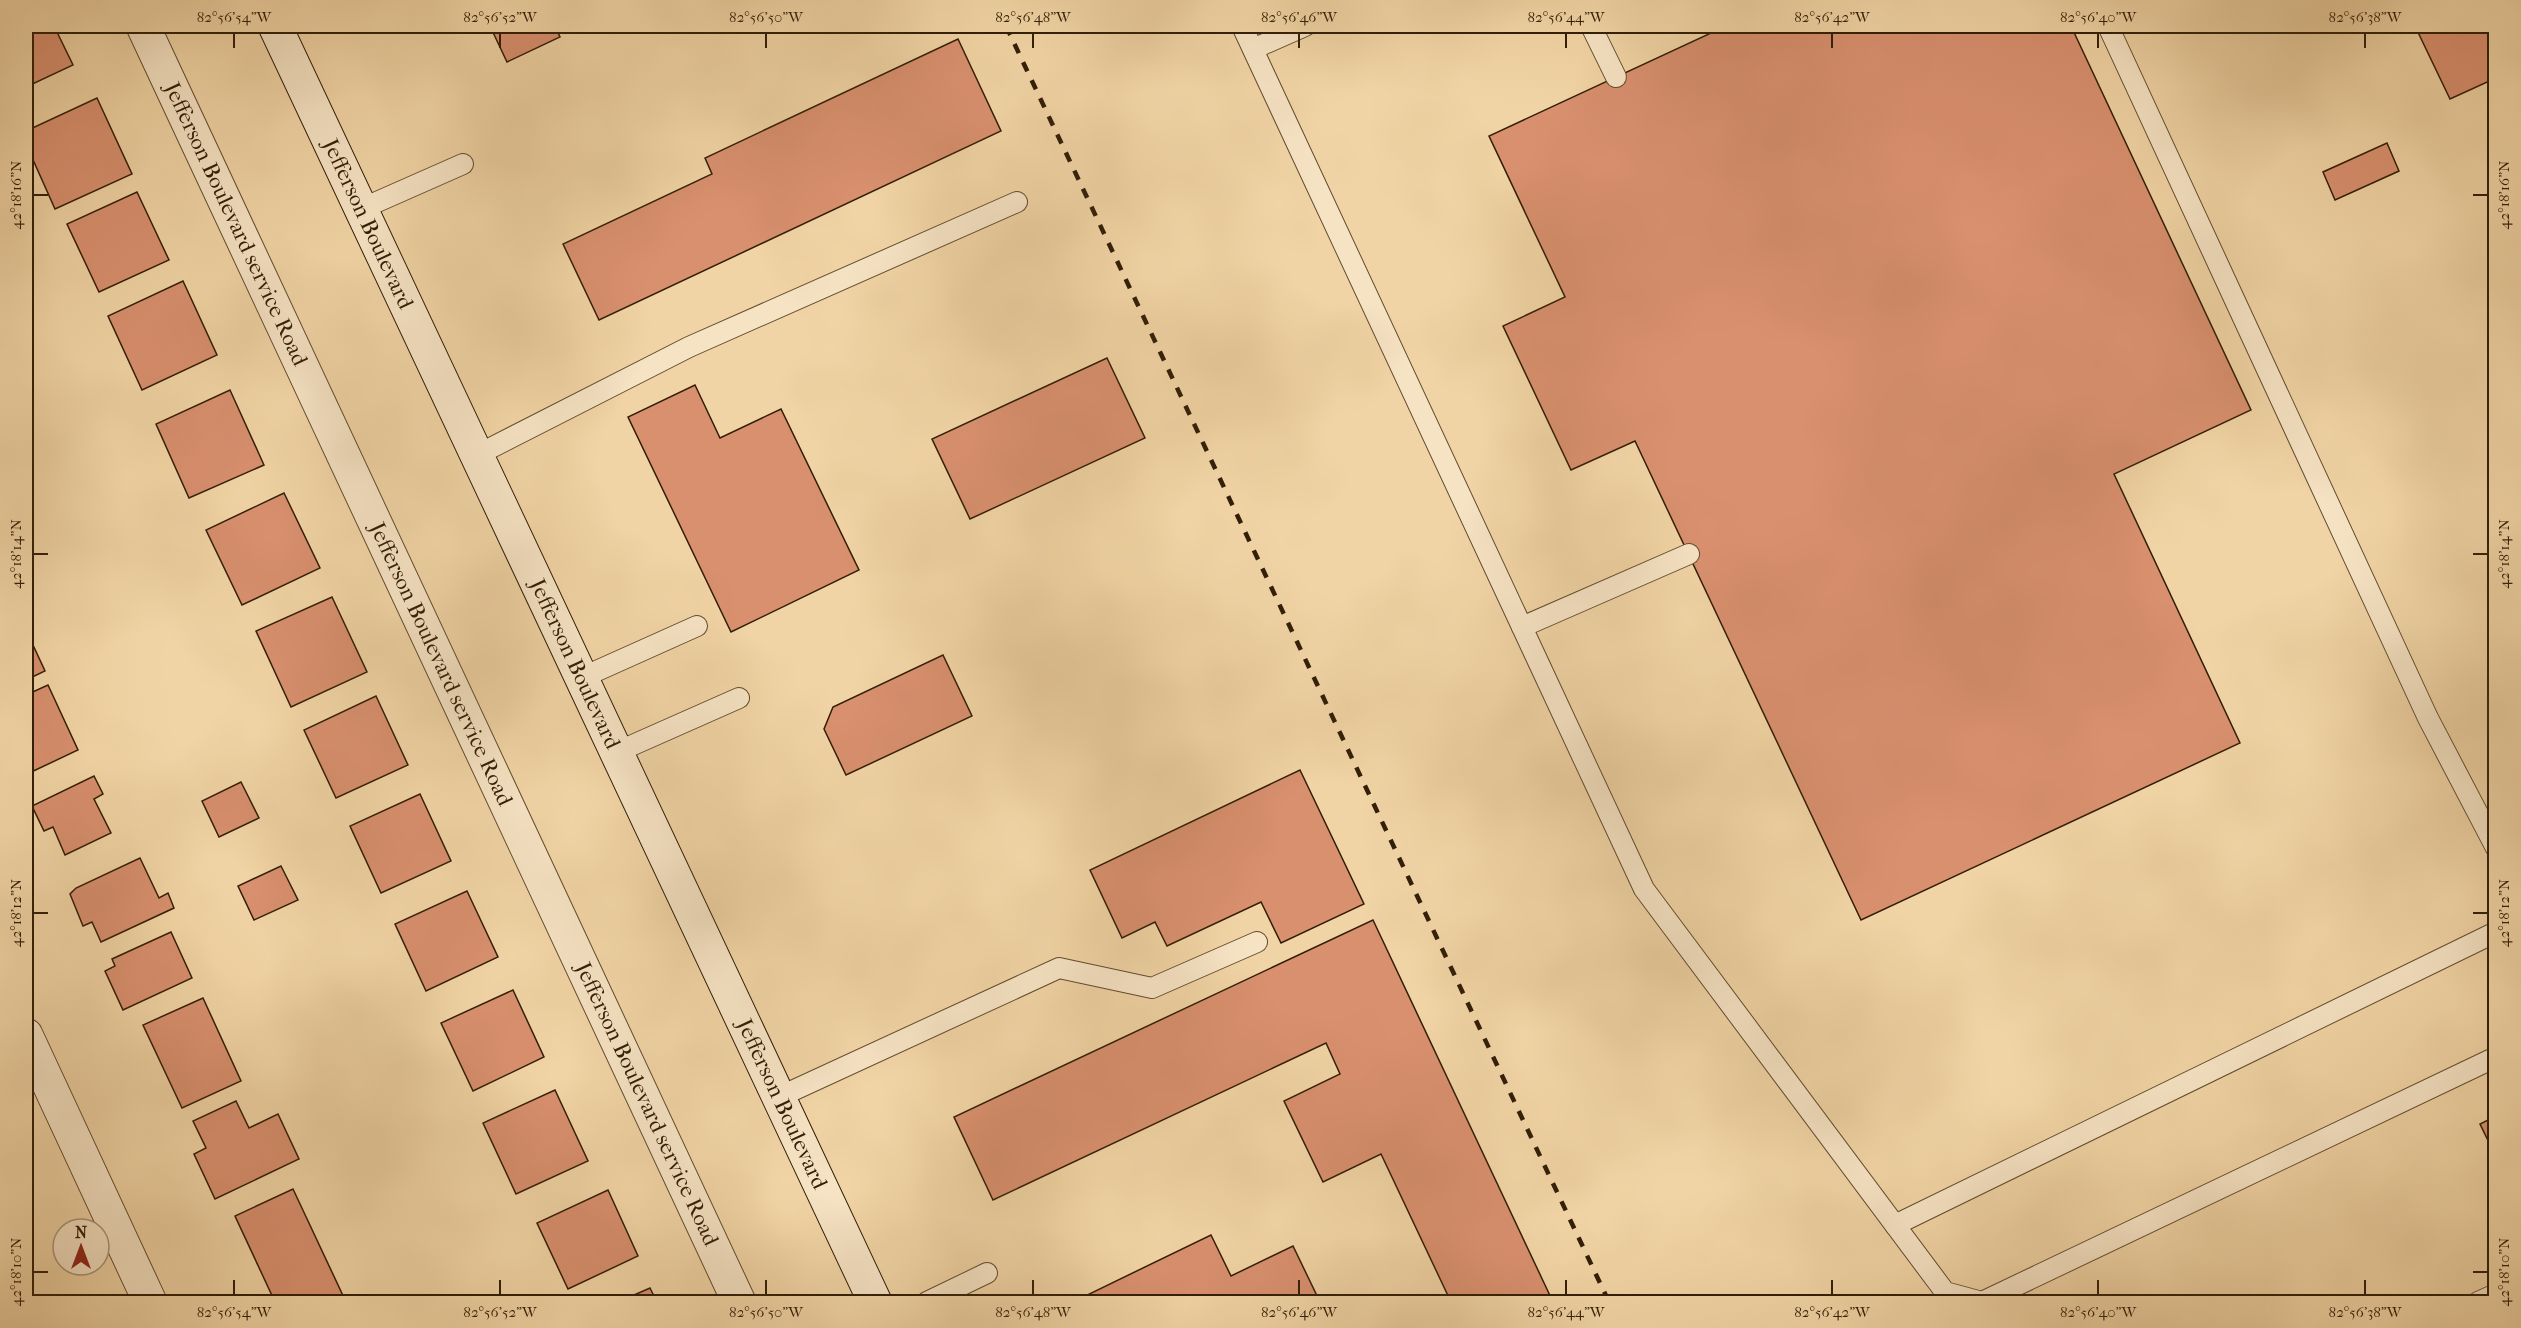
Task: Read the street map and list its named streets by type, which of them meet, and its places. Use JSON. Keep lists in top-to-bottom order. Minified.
{"streets":{"street":["Jefferson Boulevard service Road","Jefferson Boulevard"]},"north":"top","coordinates":["82°56'54\"W","82°56'52\"W","82°56'50\"W","82°56'48\"W","82°56'46\"W","82°56'44\"W","82°56'42\"W","82°56'40\"W","82°56'38\"W","42°18'16\"N","42°18'14\"N","42°18'12\"N","42°18'10\"N"]}
